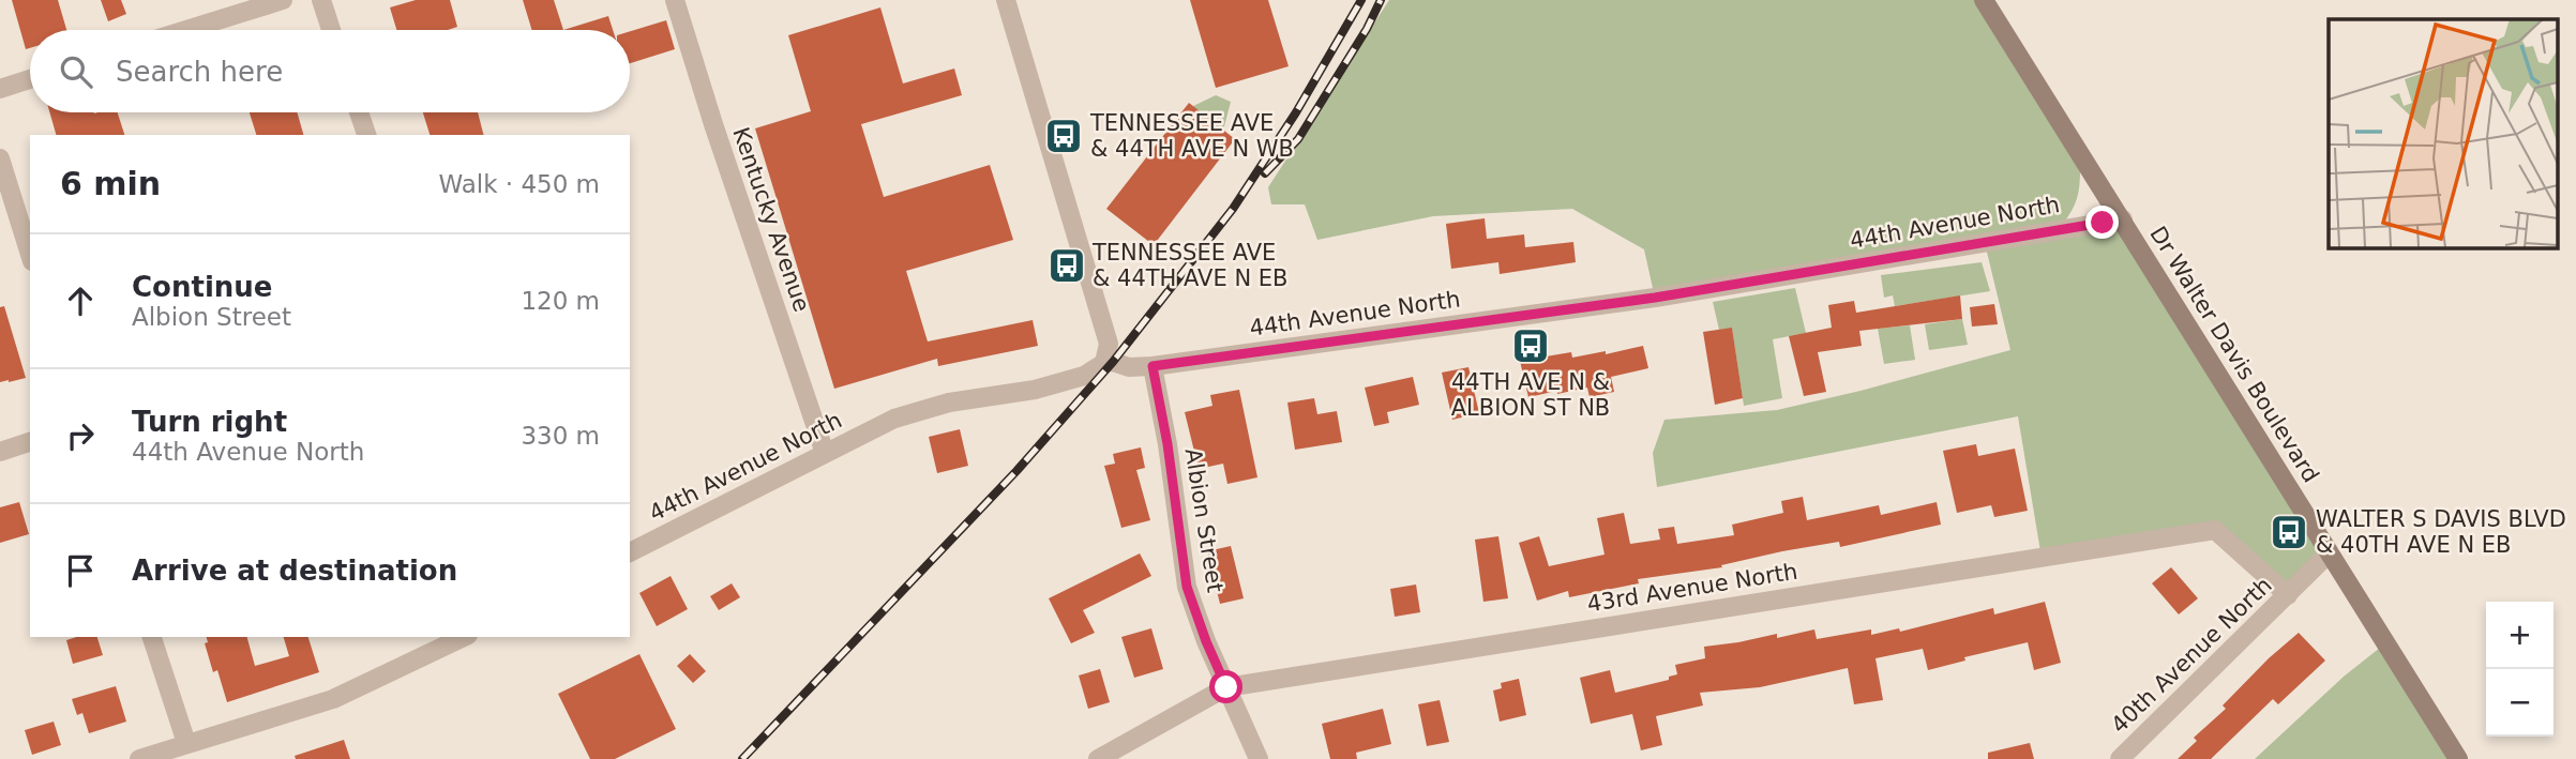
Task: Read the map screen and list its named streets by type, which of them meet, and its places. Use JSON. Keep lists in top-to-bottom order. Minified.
{"streets":{"main road":["Dr Walter Davis Boulevard"],"street":["Kentucky Avenue","44th Avenue North","Albion Street","43rd Avenue North","40th Avenue North"]},"crossings":[["Kentucky Avenue","44th Avenue North"],["44th Avenue North","Dr Walter Davis Boulevard"],["44th Avenue North","Albion Street"],["Dr Walter Davis Boulevard","40th Avenue North"],["Albion Street","43rd Avenue North"],["43rd Avenue North","40th Avenue North"]],"places":{"bus stop":["TENNESSEE AVE & 44TH AVE N WB","TENNESSEE AVE & 44TH AVE N EB","44TH AVE N & ALBION ST NB","WALTER S DAVIS BLVD & 40TH AVE N EB"]},"page":{"search":"Search here","heading":["6 min","Walk · 450 m"],"list":[["Continue","Albion Street","120 m"],["Turn right","44th Avenue North","330 m"],"Arrive at destination"],"map_buttons":["+","−"]}}
